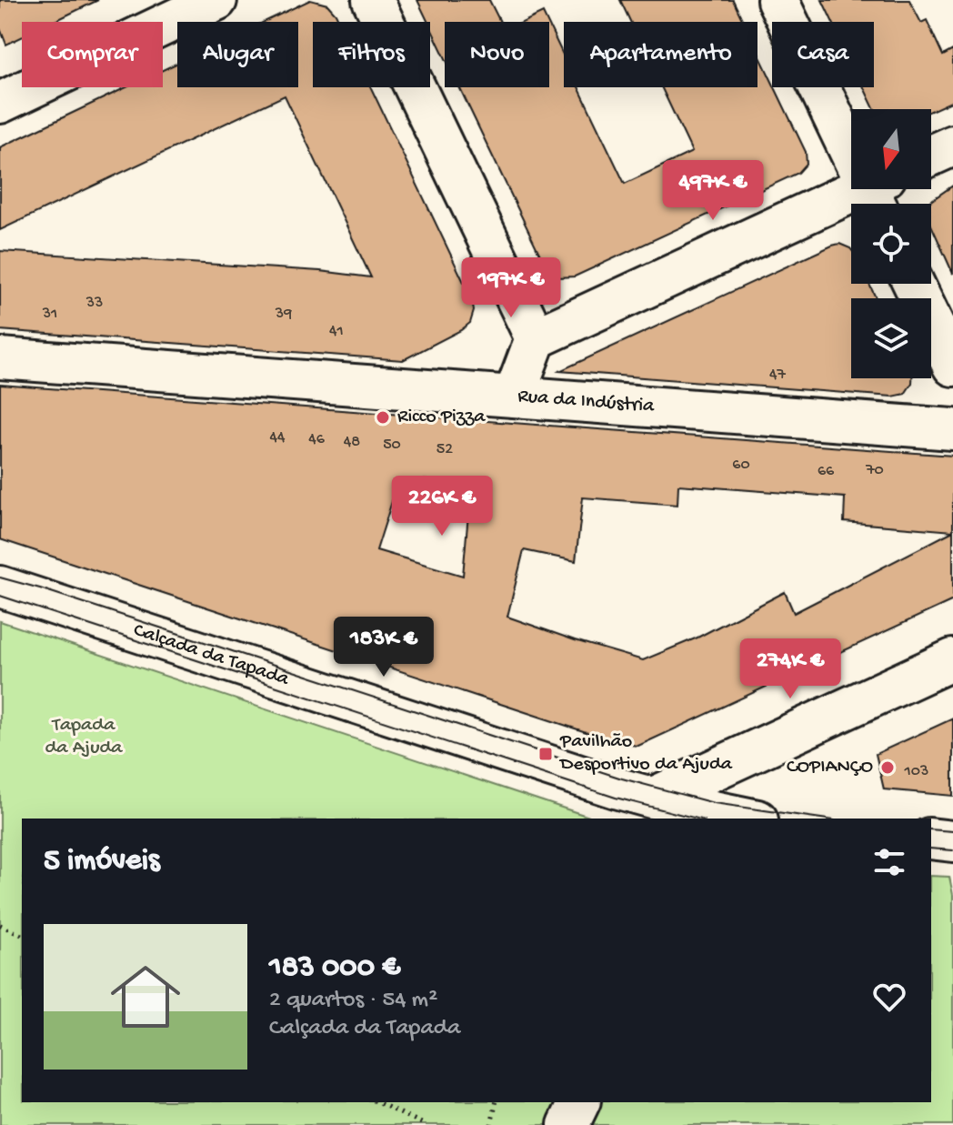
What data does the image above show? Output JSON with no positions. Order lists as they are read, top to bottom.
{
  "streets": {
    "street": ["Rua da Indústria", "Calçada da Tapada"]
  },
  "parks": ["Tapada da Ajuda"],
  "places": {
    "other": ["Ricco Pizza", "COPIANÇO"],
    "transit": ["Pavilhão Desportivo da Ajuda"]
  },
  "house_numbers": [
    "33",
    "31",
    "39",
    "41",
    "47",
    "44",
    "46",
    "48",
    "50",
    "52",
    "60",
    "70",
    "66",
    "103"
  ],
  "north": "bottom",
  "page": {
    "chip": [
      "Comprar",
      "Alugar",
      "Filtros",
      "Novo",
      "Apartamento",
      "Casa"
    ],
    "price": [
      "497K €",
      "197K €",
      "226K €",
      "183K €",
      "274K €"
    ],
    "heading": "5 imóveis",
    "list": [
      {
        "name": "183 000 €",
        "note": "2 quartos · 54 m² · Calçada da Tapada"
      }
    ]
  }
}
